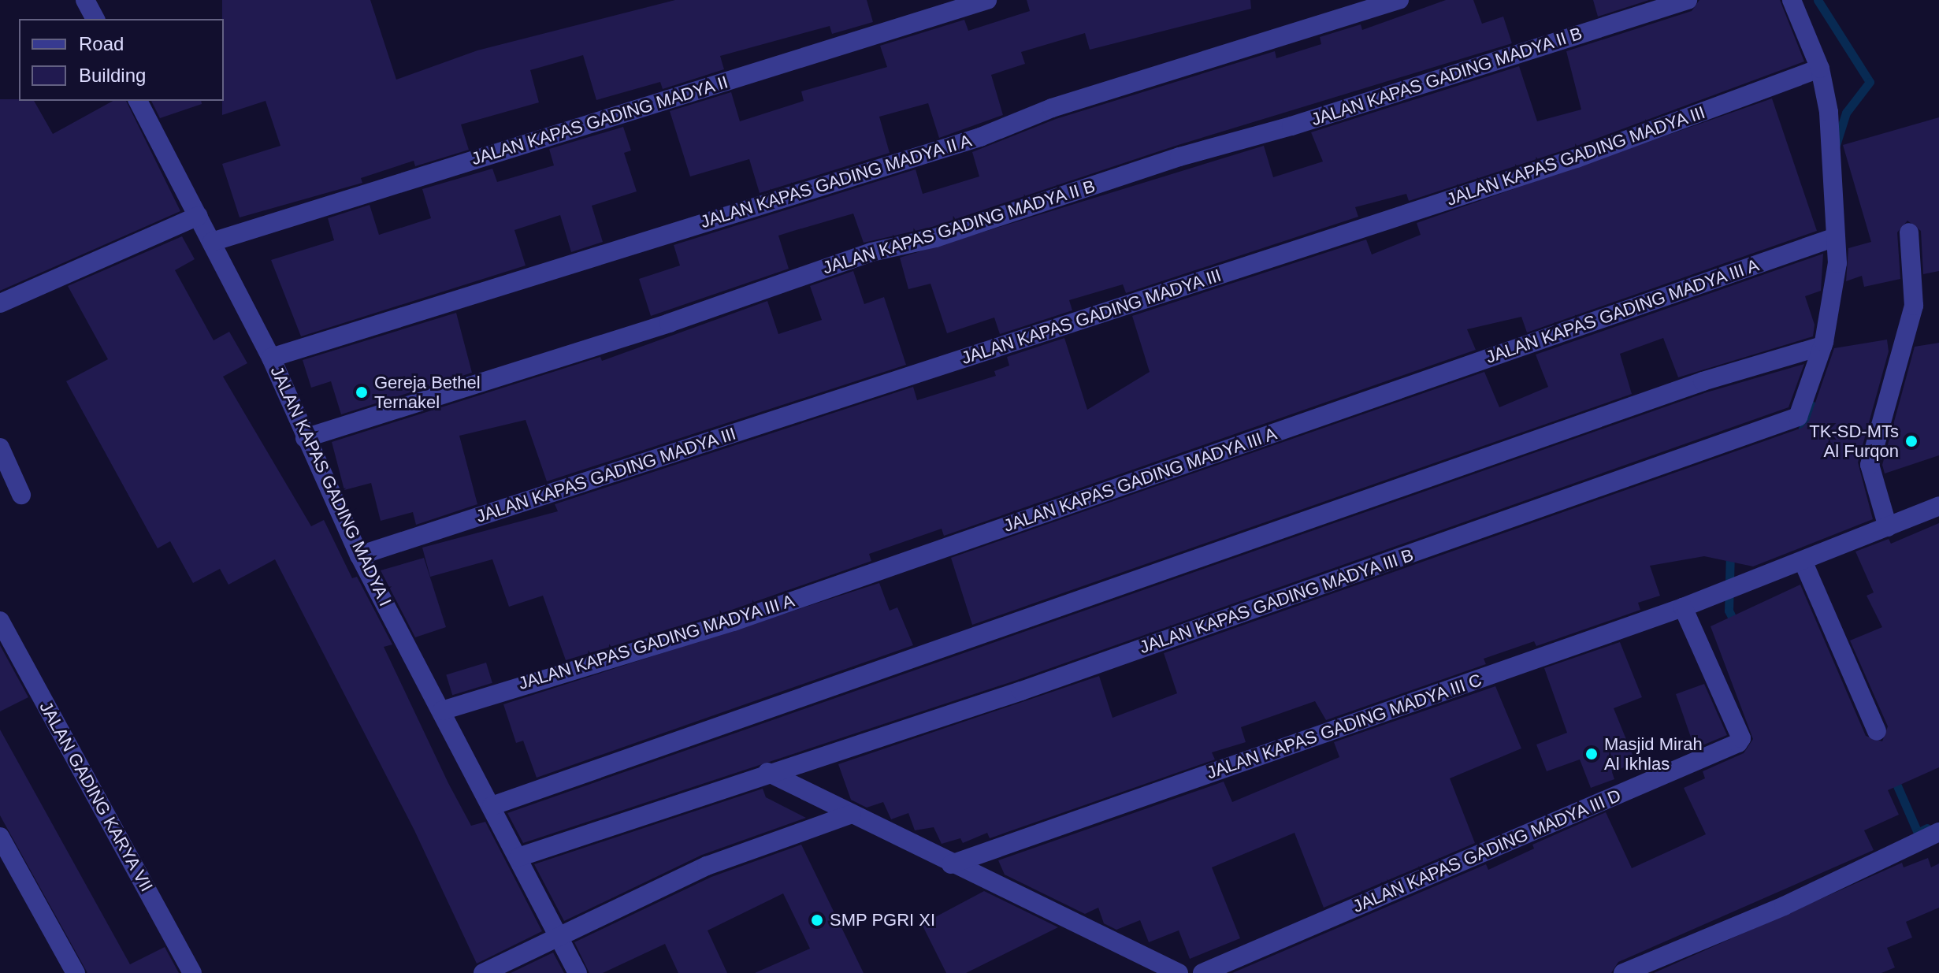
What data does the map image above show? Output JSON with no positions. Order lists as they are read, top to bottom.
{
  "streets": {
    "street": [
      "JALAN KAPAS GADING MADYA II B",
      "JALAN KAPAS GADING MADYA II",
      "JALAN KAPAS GADING MADYA III",
      "JALAN KAPAS GADING MADYA II A",
      "JALAN KAPAS GADING MADYA III A",
      "JALAN KAPAS GADING MADYA I",
      "JALAN KAPAS GADING MADYA III B",
      "JALAN KAPAS GADING MADYA III C",
      "JALAN GADING KARYA VII",
      "JALAN KAPAS GADING MADYA III D"
    ]
  },
  "crossings": [
    ["JALAN KAPAS GADING MADYA II B", "JALAN KAPAS GADING MADYA I"],
    ["JALAN KAPAS GADING MADYA II", "JALAN KAPAS GADING MADYA I"],
    ["JALAN KAPAS GADING MADYA III", "JALAN KAPAS GADING MADYA I"],
    ["JALAN KAPAS GADING MADYA II A", "JALAN KAPAS GADING MADYA I"],
    ["JALAN KAPAS GADING MADYA III A", "JALAN KAPAS GADING MADYA I"],
    ["JALAN KAPAS GADING MADYA I", "JALAN KAPAS GADING MADYA III B"],
    ["JALAN KAPAS GADING MADYA III C", "JALAN KAPAS GADING MADYA III D"]
  ],
  "places": [
    "Gereja Bethel Ternakel",
    "TK-SD-MTs Al Furqon",
    "Masjid Mirah Al Ikhlas",
    "SMP PGRI XI"
  ],
  "legend": ["Road", "Building"]
}
